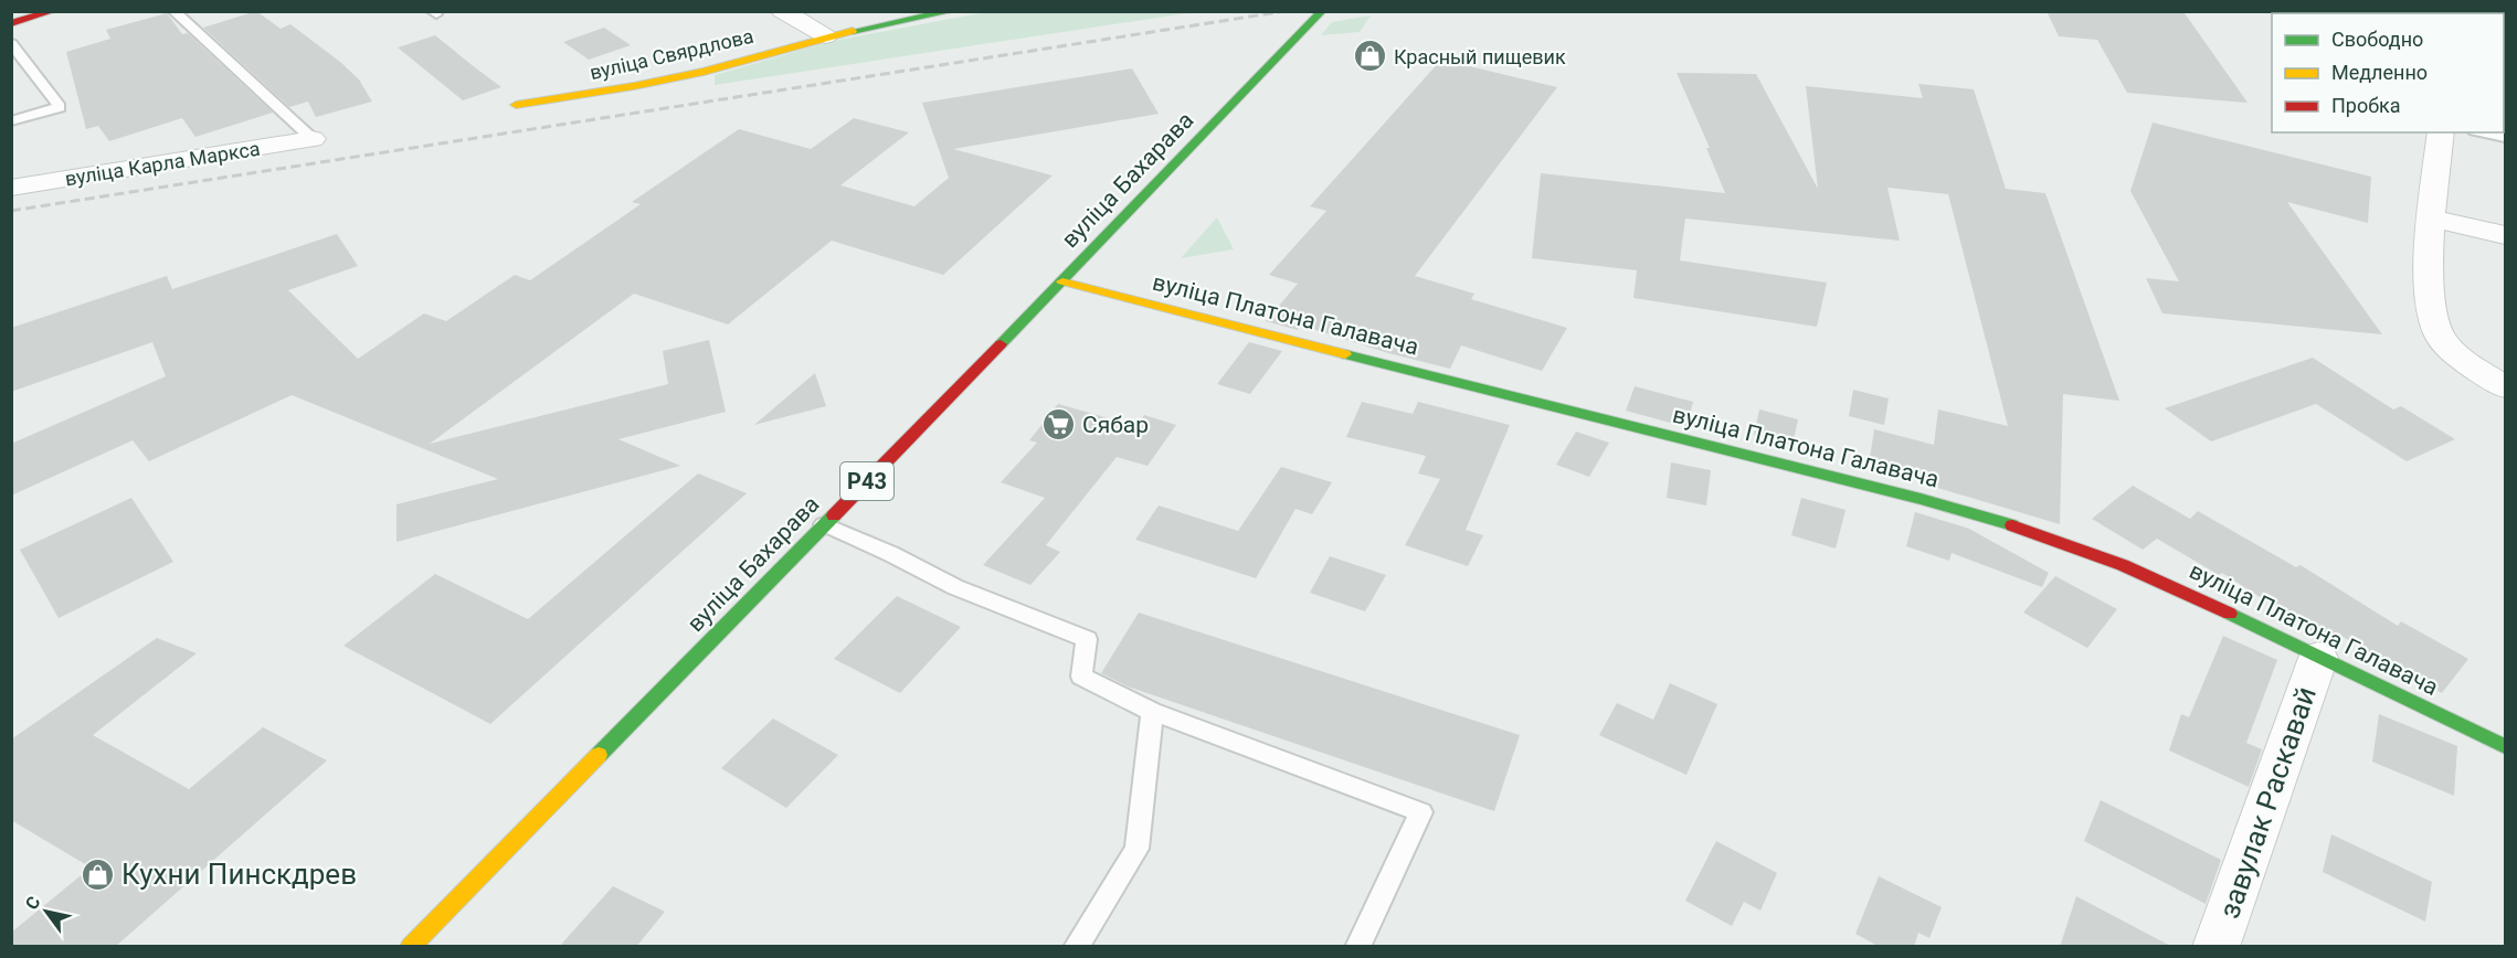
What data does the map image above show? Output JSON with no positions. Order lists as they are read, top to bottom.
{
  "streets": {
    "street": [
      "вуліца Свярдлова",
      "вуліца Карла Маркса",
      "вуліца Бахарава",
      "вуліца Платона Галавача",
      "Р43",
      "завулак Раскавай"
    ]
  },
  "crossings": [
    ["вуліца Бахарава", "вуліца Платона Галавача"],
    ["вуліца Платона Галавача", "завулак Раскавай"]
  ],
  "places": {
    "shop": ["Красный пищевик", "Кухни Пинскдрев"],
    "supermarket": ["Сябар"]
  },
  "legend": ["Свободно", "Медленно", "Пробка"],
  "north": "top left"
}
